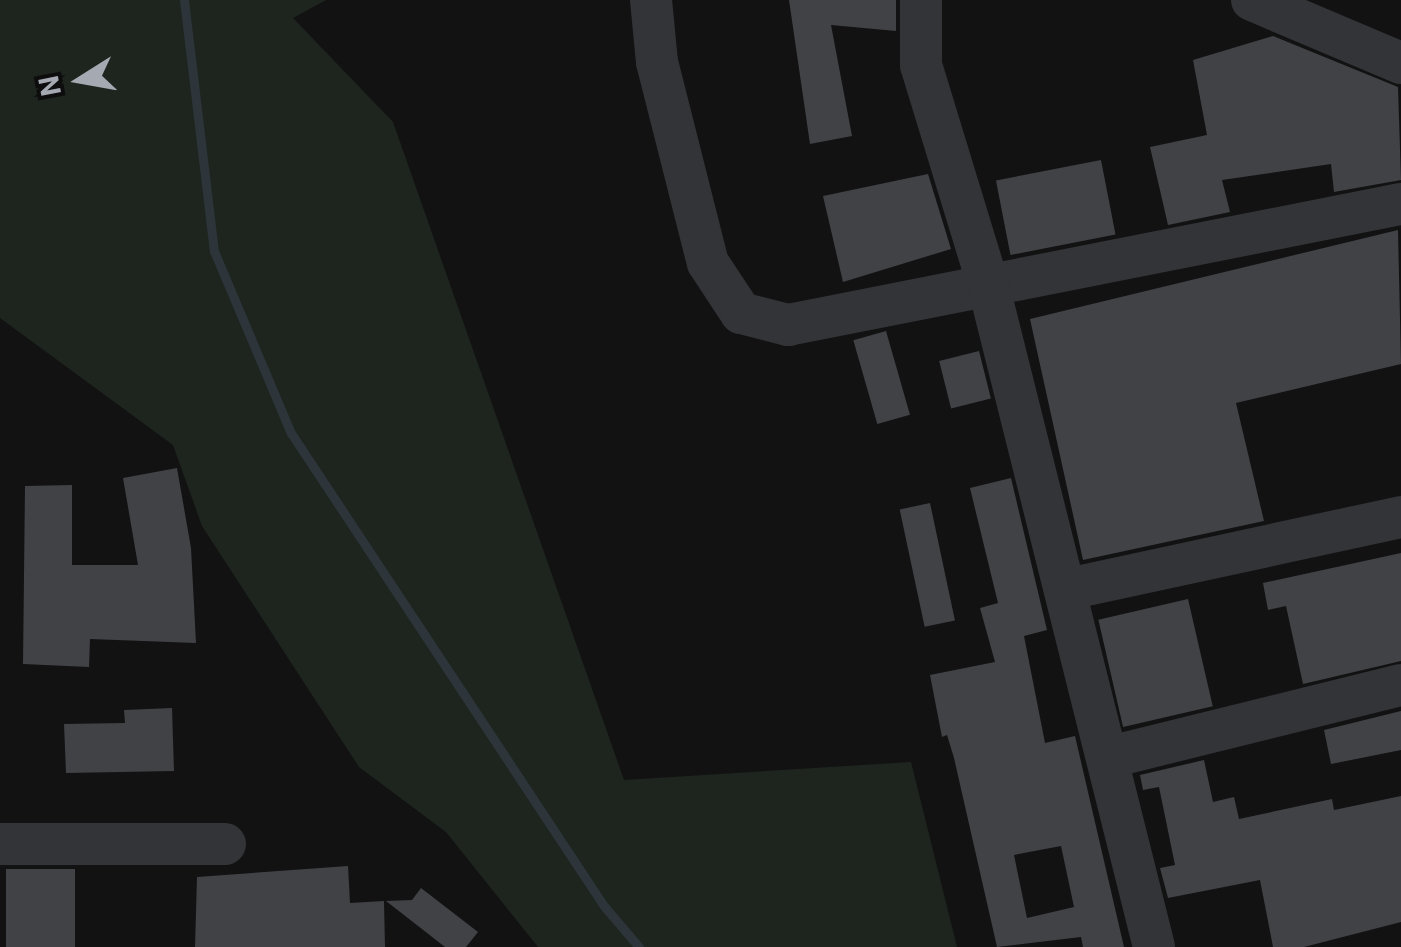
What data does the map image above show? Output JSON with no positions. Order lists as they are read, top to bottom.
{
  "north": "left"
}
